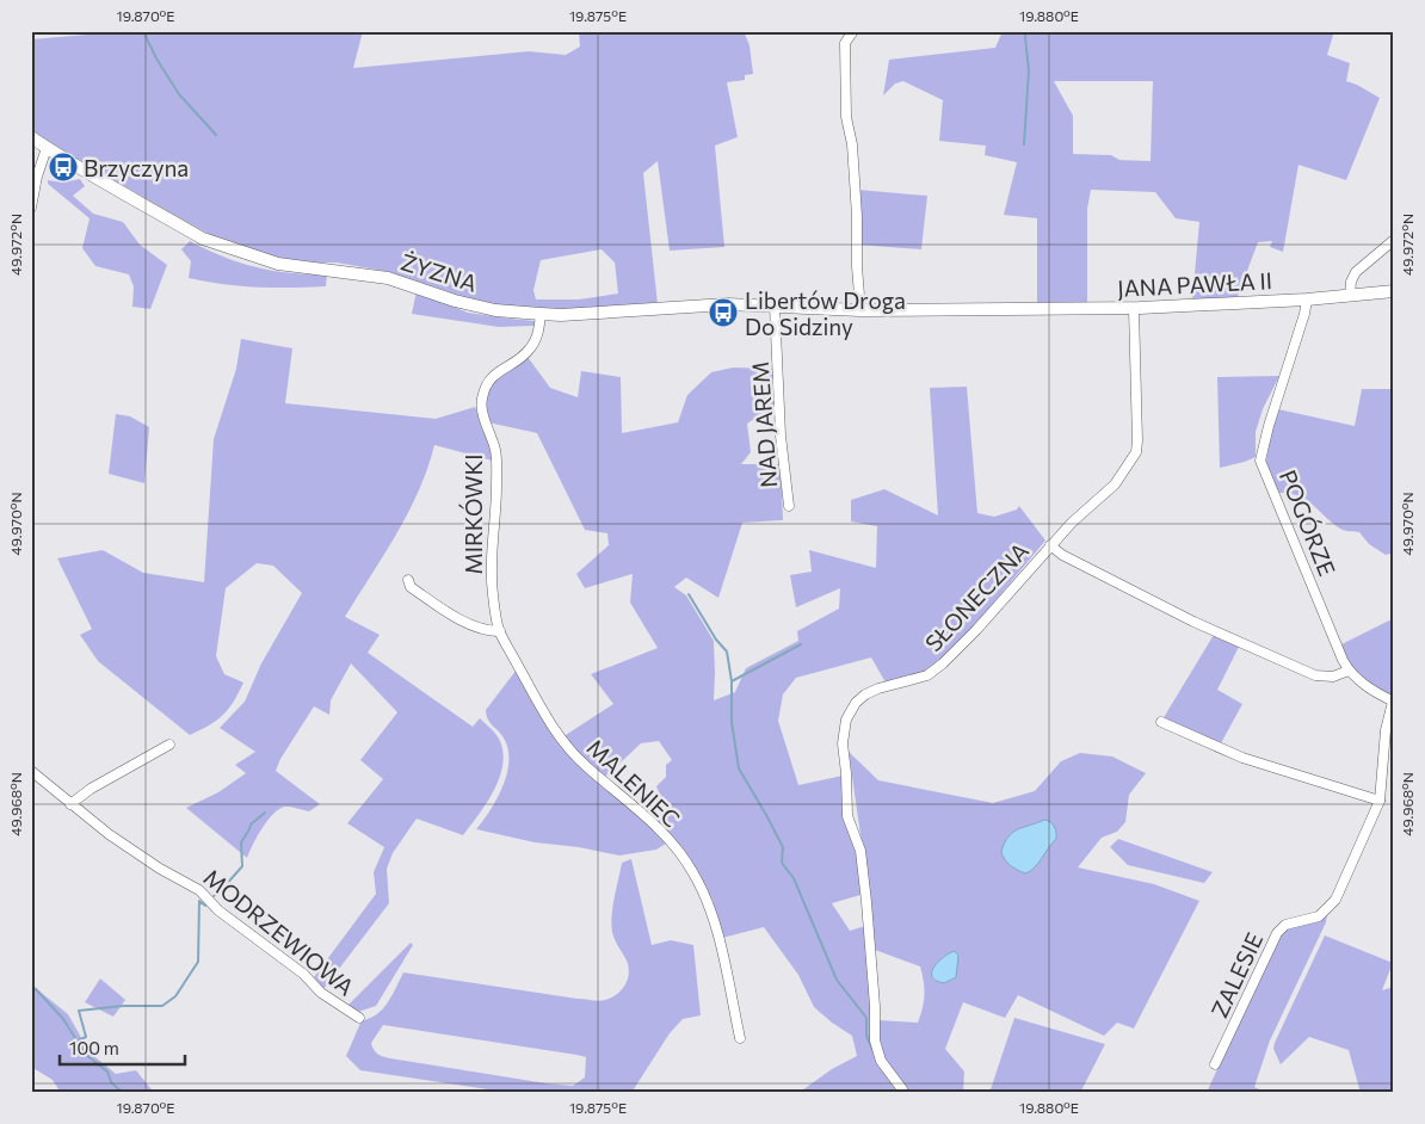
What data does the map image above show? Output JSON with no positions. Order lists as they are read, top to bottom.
{
  "streets": {
    "street": [
      "ŻYZNA",
      "JANA PAWŁA II",
      "NAD JAREM",
      "MIRKÓWKI",
      "POGÓRZE",
      "SŁONECZNA",
      "MALENIEC",
      "MODRZEWIOWA",
      "ZALESIE"
    ]
  },
  "crossings": [
    ["ŻYZNA", "JANA PAWŁA II"],
    ["ŻYZNA", "NAD JAREM"],
    ["ŻYZNA", "MIRKÓWKI"],
    ["JANA PAWŁA II", "POGÓRZE"],
    ["JANA PAWŁA II", "SŁONECZNA"],
    ["MIRKÓWKI", "MALENIEC"],
    ["POGÓRZE", "ZALESIE"]
  ],
  "places": {
    "bus stop": ["Brzyczyna", "Libertów Droga Do Sidziny"]
  },
  "scale_bar": "100 m",
  "coordinates": [
    "19.870°E",
    "19.875°E",
    "19.880°E",
    "49.972°N",
    "49.970°N",
    "49.968°N"
  ]
}
